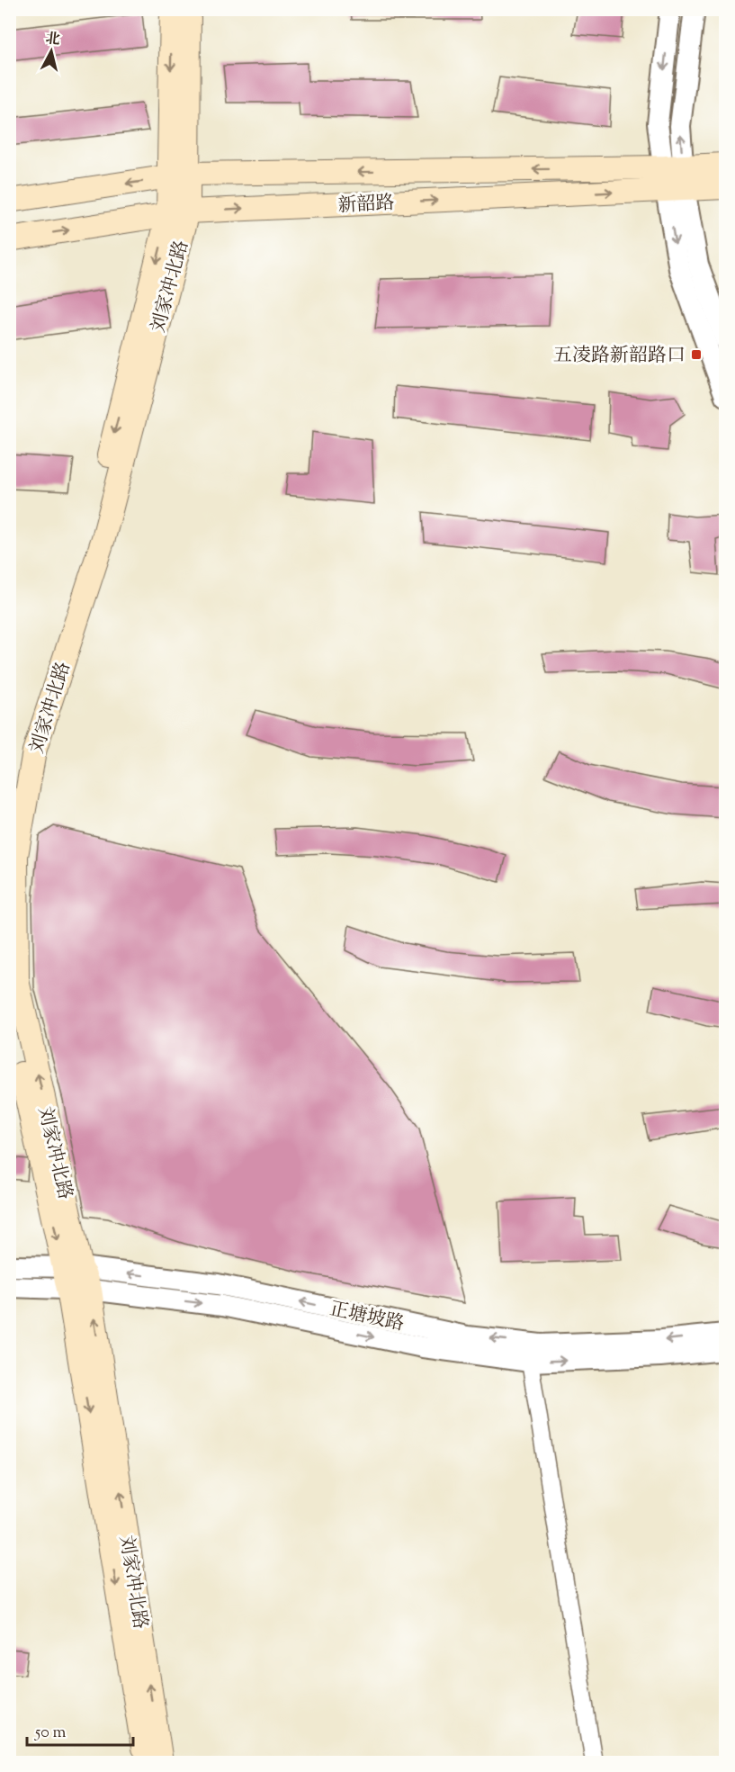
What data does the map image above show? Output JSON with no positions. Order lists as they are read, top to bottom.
{
  "streets": {
    "main road": ["新韶路", "刘家冲北路"],
    "street": ["正塘坡路"]
  },
  "crossings": [
    ["新韶路", "刘家冲北路"],
    ["刘家冲北路", "正塘坡路"]
  ],
  "places": {
    "transit": ["五凌路新韶路口"]
  },
  "scale_bar": "50 m",
  "north": "top"
}
